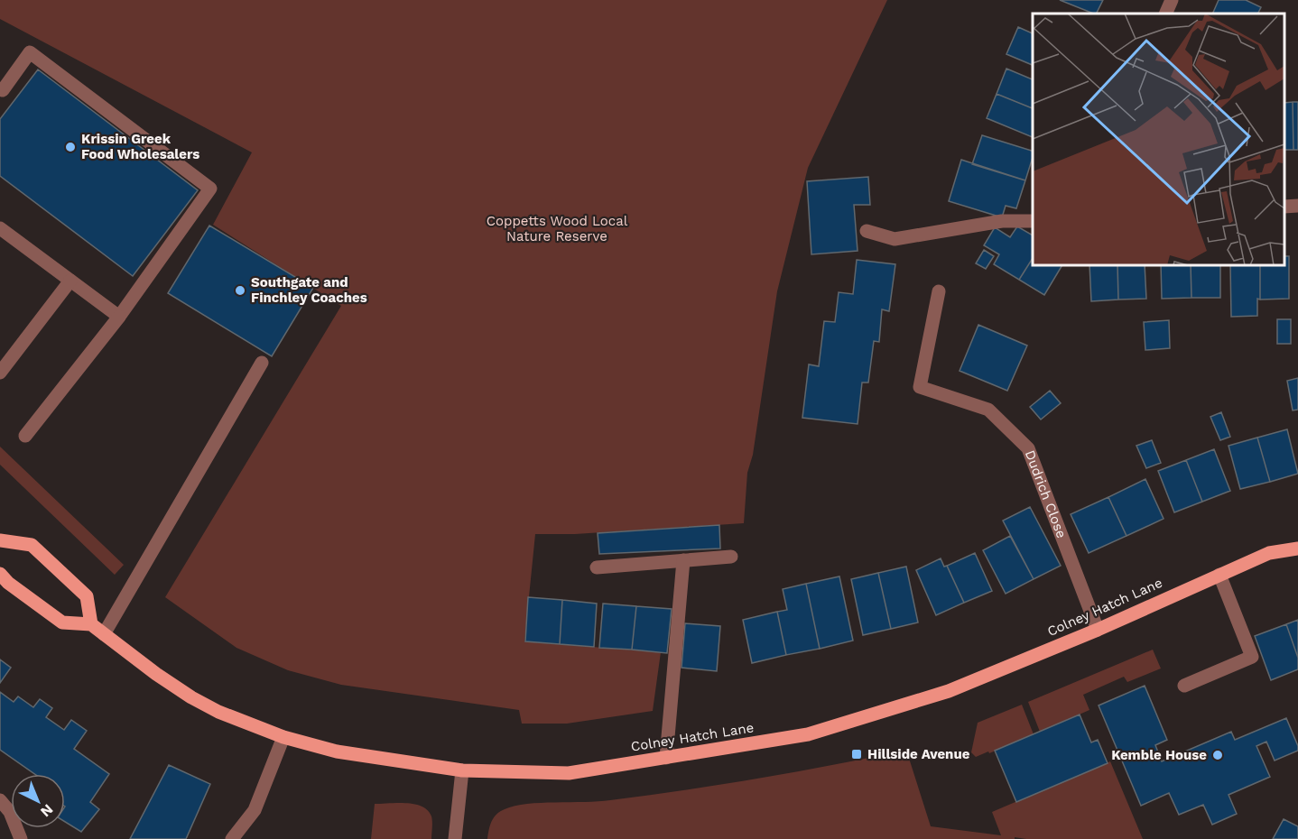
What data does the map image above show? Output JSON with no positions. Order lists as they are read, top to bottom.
{
  "streets": {
    "main road": ["Colney Hatch Lane"],
    "street": ["Dudrich Close"]
  },
  "crossings": [
    ["Dudrich Close", "Colney Hatch Lane"]
  ],
  "parks": ["Coppetts Wood Local Nature Reserve"],
  "places": {
    "other": ["Krissin Greek Food Wholesalers", "Southgate and Finchley Coaches", "Kemble House"],
    "transit": ["Hillside Avenue"]
  },
  "north": "bottom right"
}
